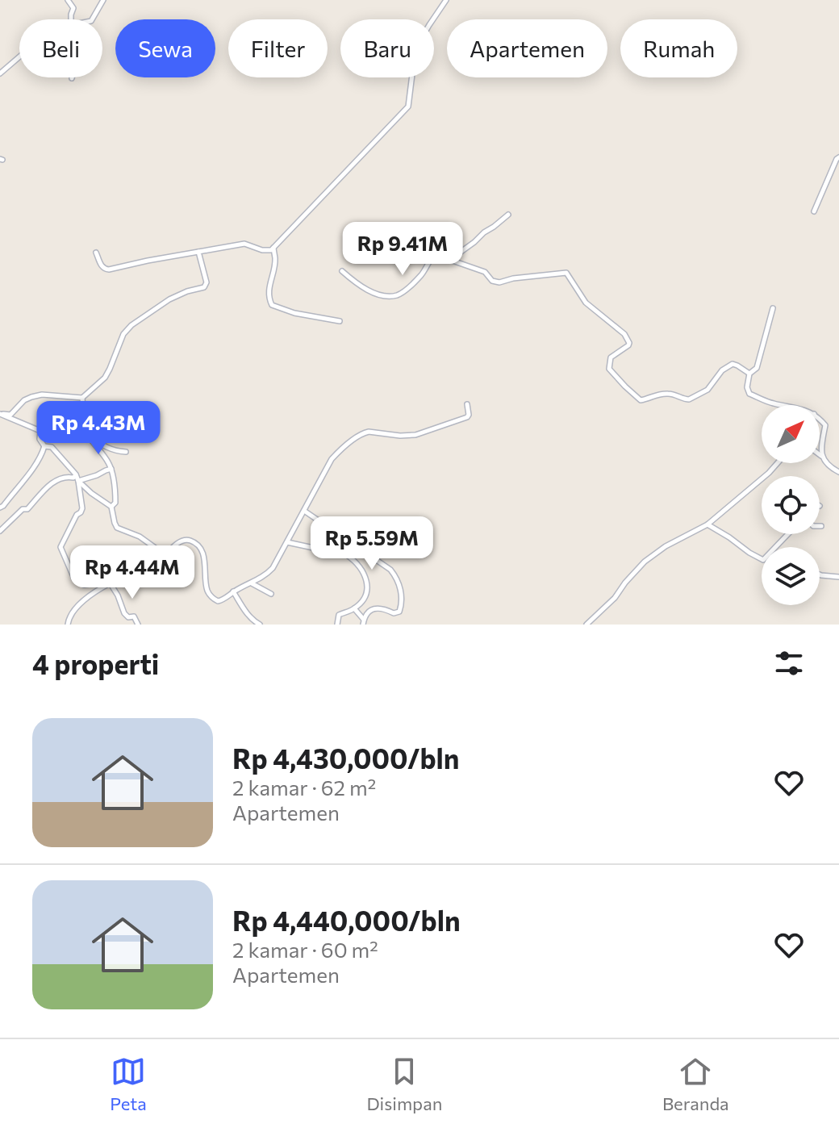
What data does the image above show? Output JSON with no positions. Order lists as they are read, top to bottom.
{
  "north": "top right",
  "page": {
    "chip": [
      "Beli",
      "Sewa",
      "Filter",
      "Baru",
      "Apartemen",
      "Rumah"
    ],
    "price": [
      "Rp 9.41M",
      "Rp 4.43M",
      "Rp 5.59M",
      "Rp 4.44M"
    ],
    "heading": "4 properti",
    "list": [
      {
        "name": "Rp 4,430,000/bln",
        "note": "2 kamar · 62 m² · Apartemen"
      },
      {
        "name": "Rp 4,440,000/bln",
        "note": "2 kamar · 60 m² · Apartemen"
      }
    ],
    "tabs": ["Peta", "Disimpan", "Beranda"]
  }
}
